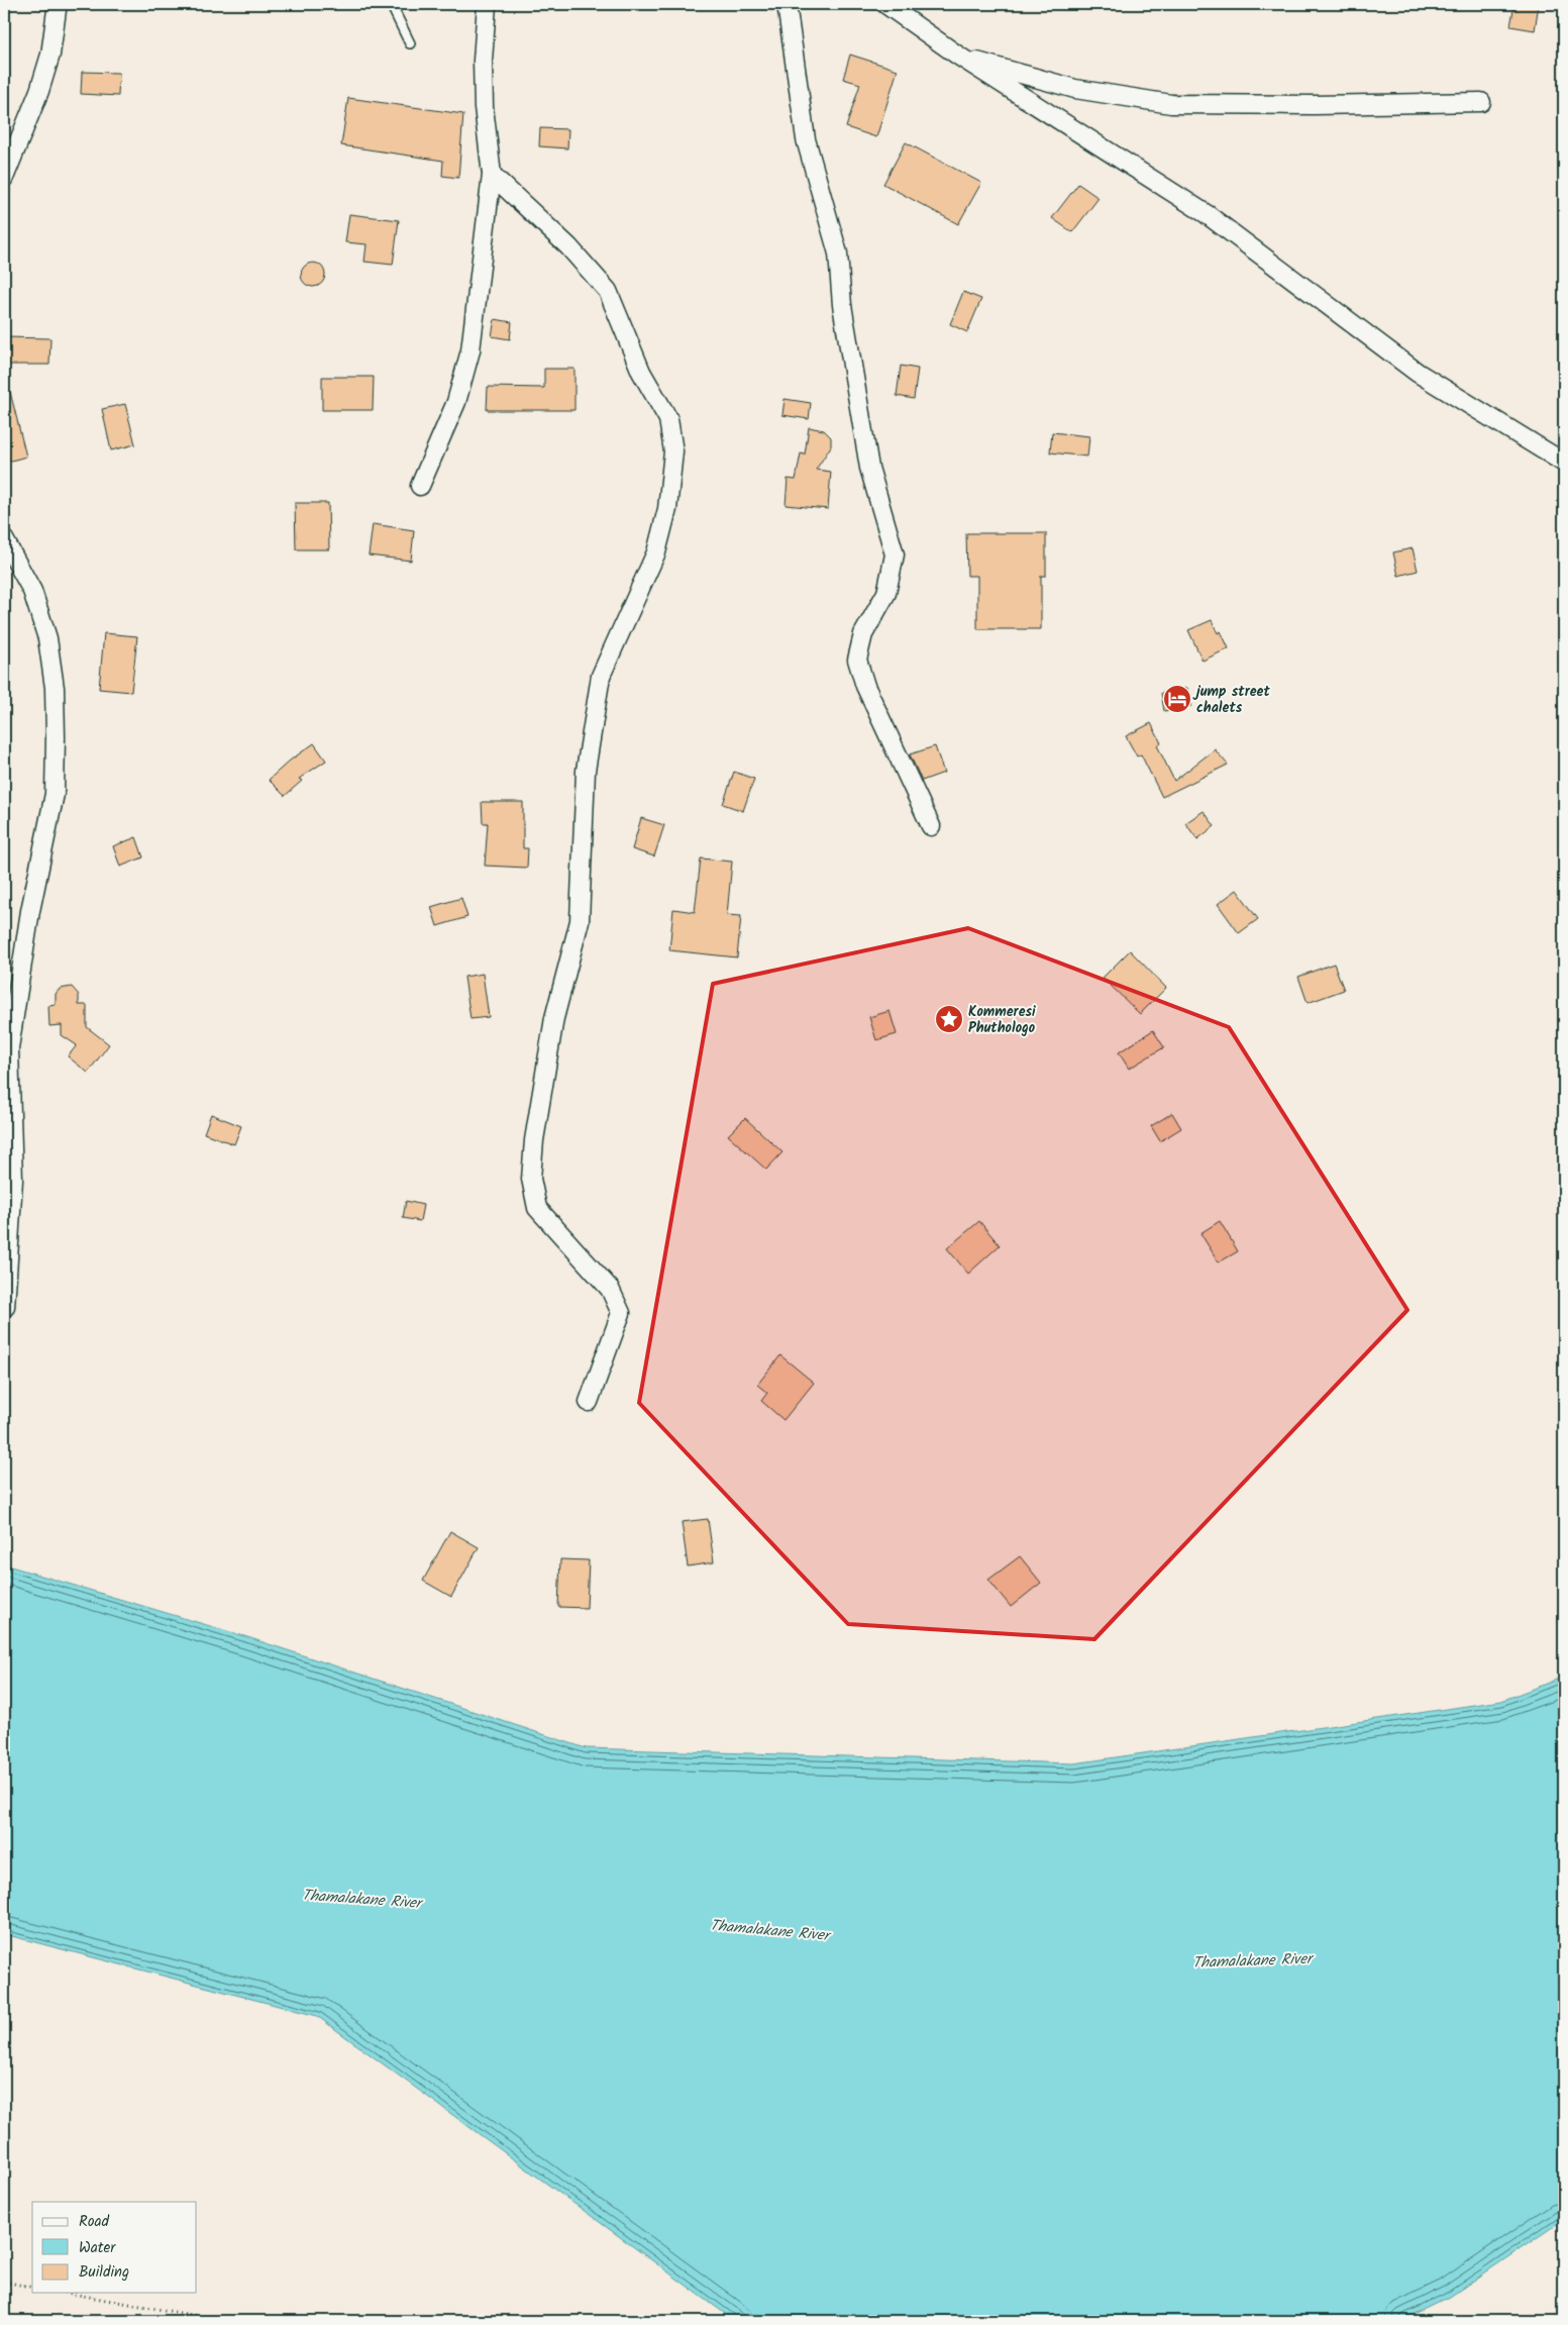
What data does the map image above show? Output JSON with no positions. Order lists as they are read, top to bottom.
{
  "water": ["Thamalakane River"],
  "places": {
    "hotel": ["jump street chalets"],
    "place": ["Kommeresi Phuthologo"]
  },
  "legend": ["Road", "Water", "Building"]
}
